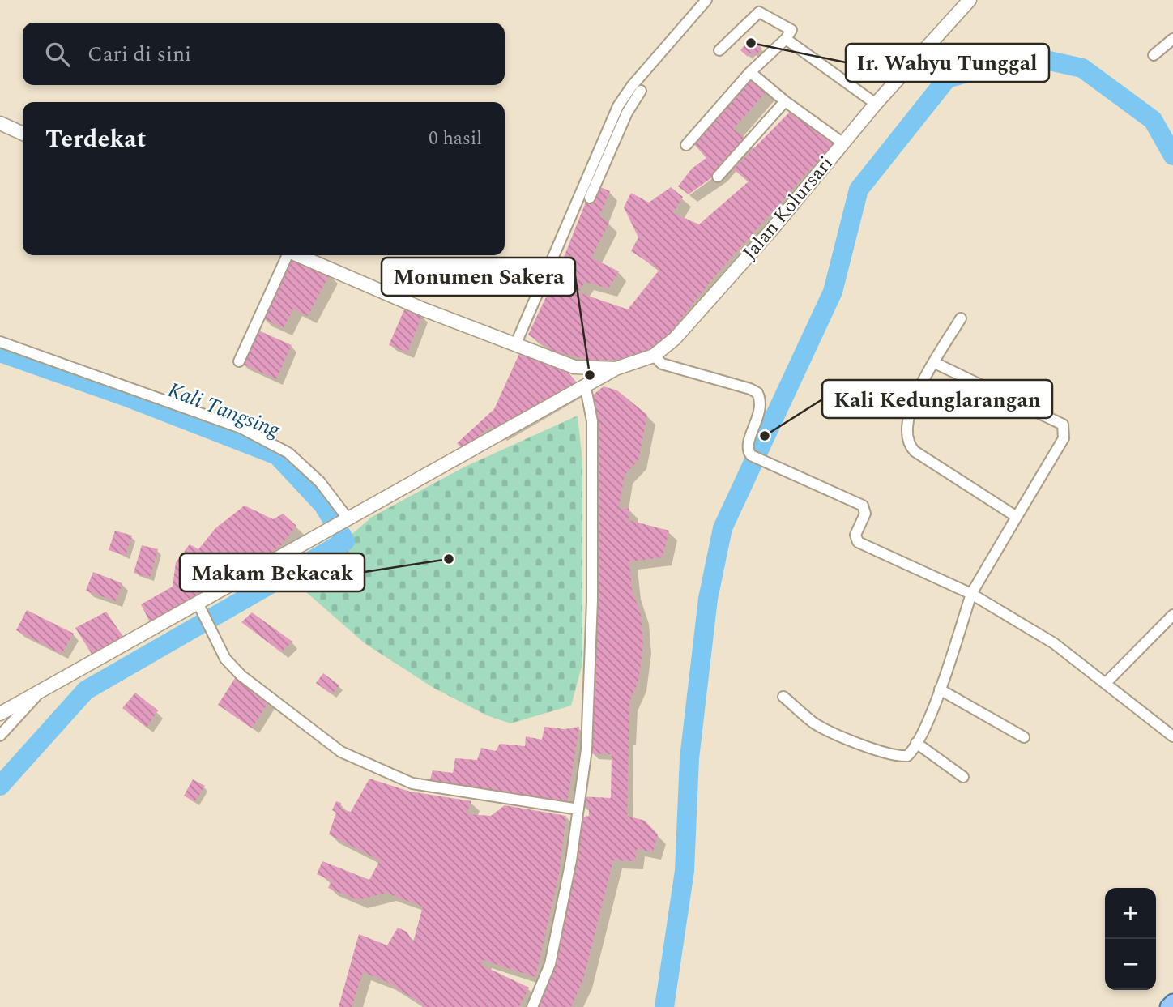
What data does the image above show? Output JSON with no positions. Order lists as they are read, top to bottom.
{
  "streets": {
    "street": ["Jalan Kolursari"]
  },
  "water": ["Kali Tangsing"],
  "places": [
    "Ir. Wahyu Tunggal",
    "Monumen Sakera",
    "Kali Kedunglarangan",
    "Makam Bekacak"
  ],
  "page": {
    "search": "Cari di sini",
    "heading": ["Terdekat", "0 hasil"],
    "map_buttons": ["+", "−"]
  }
}
